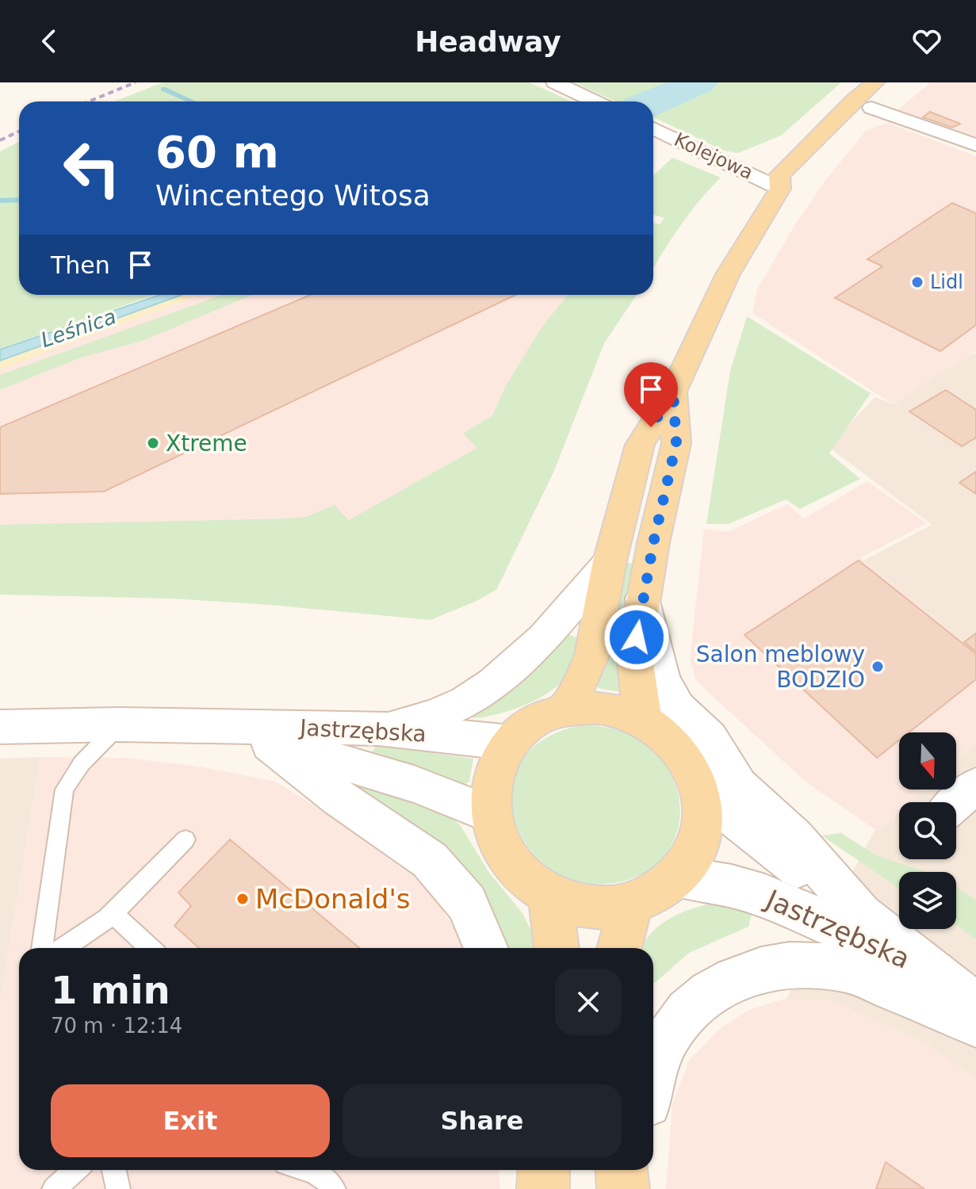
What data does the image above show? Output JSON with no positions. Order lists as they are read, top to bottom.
{
  "streets": {
    "main road": ["Jastrzębska"],
    "street": ["Kolejowa"]
  },
  "water": ["Leśnica"],
  "places": [
    "Lidl",
    "Xtreme",
    "Salon meblowy BODZIO",
    "McDonald's"
  ],
  "north": "bottom",
  "page": {
    "header": "Headway",
    "turn": ["60 m", "Wincentego Witosa"],
    "then": "Then",
    "heading": ["1 min", "70 m · 12:14"],
    "buttons": ["Exit", "Share"]
  }
}
